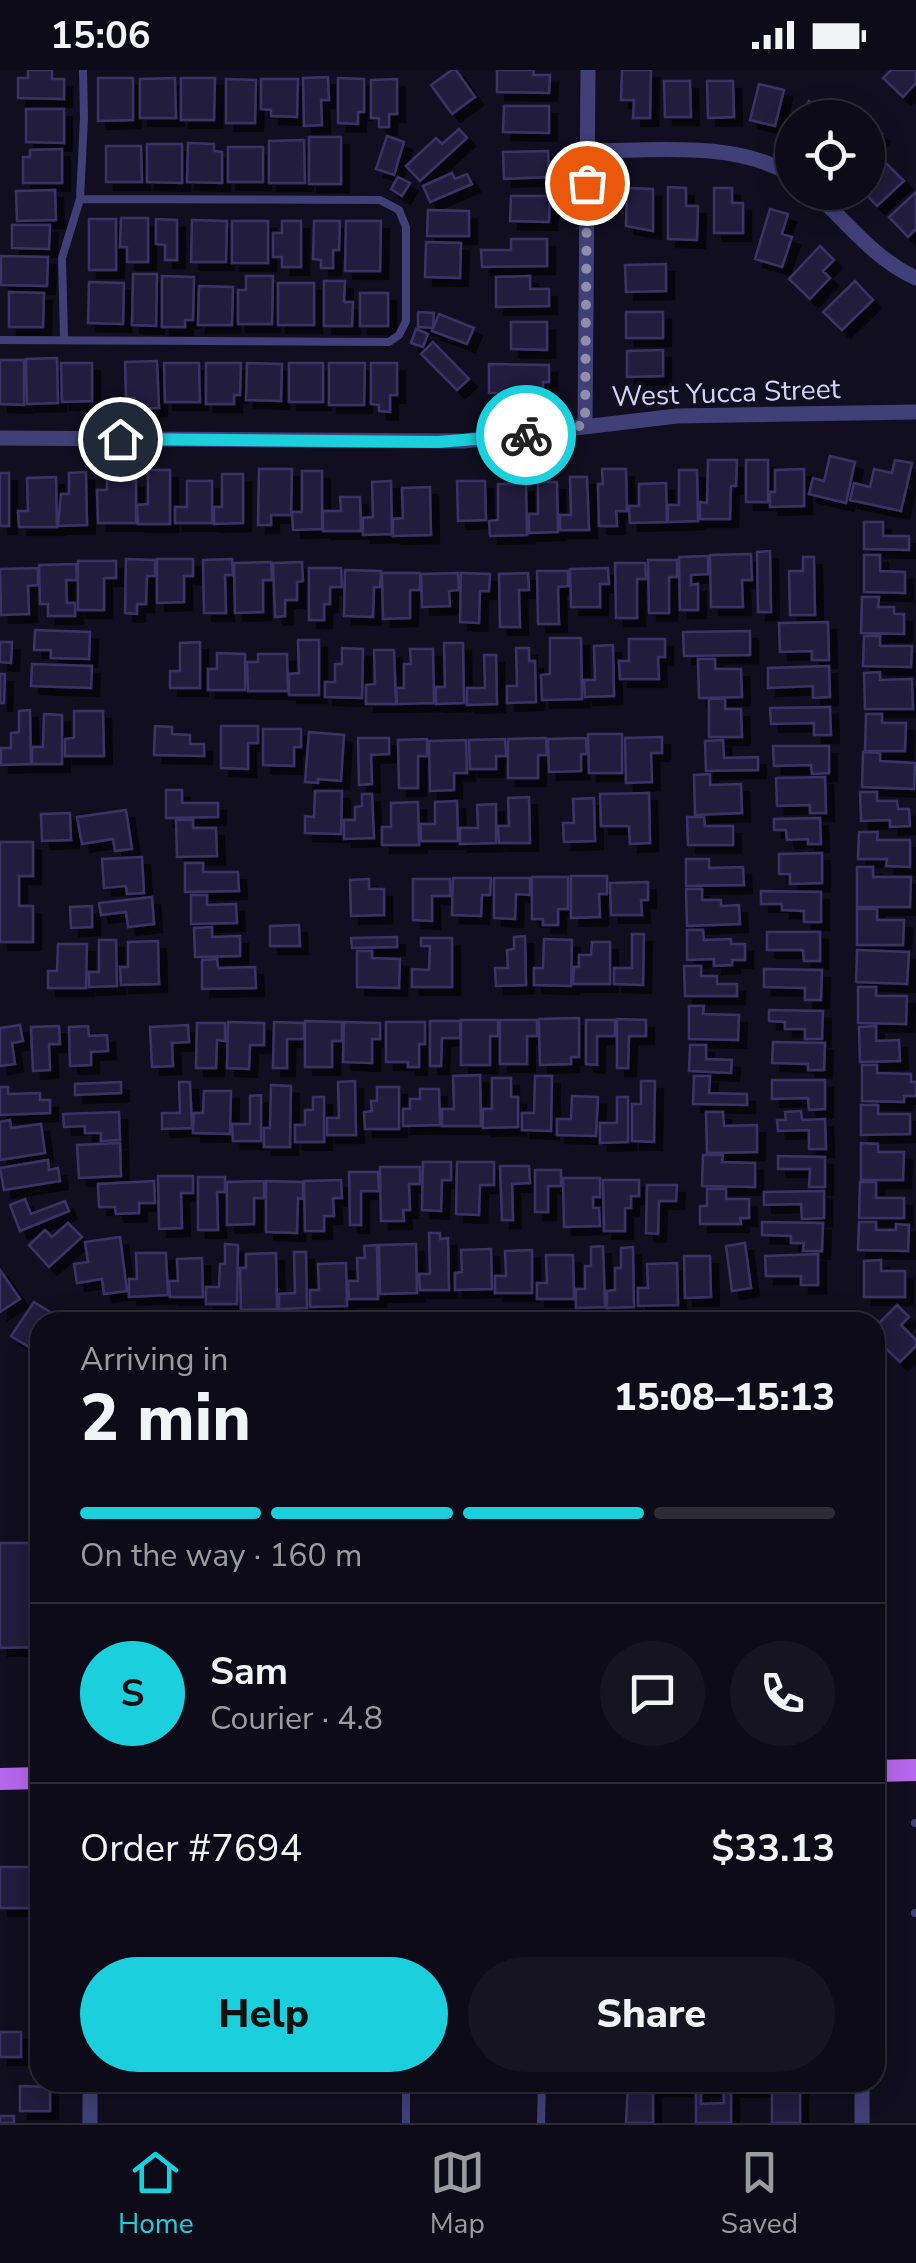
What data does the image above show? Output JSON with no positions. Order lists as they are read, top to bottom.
{
  "streets": {
    "street": ["West Yucca Street"]
  },
  "page": {
    "status": "15:06",
    "heading": ["2 min", "Arriving in", "15:08–15:13"],
    "panel": [
      "Sam",
      "Courier · 4.8",
      "Order #7694",
      "$33.13"
    ],
    "bar": "On the way · 160 m",
    "round": "S",
    "buttons": ["Help", "Share"],
    "tabs": ["Home", "Map", "Saved"]
  }
}
